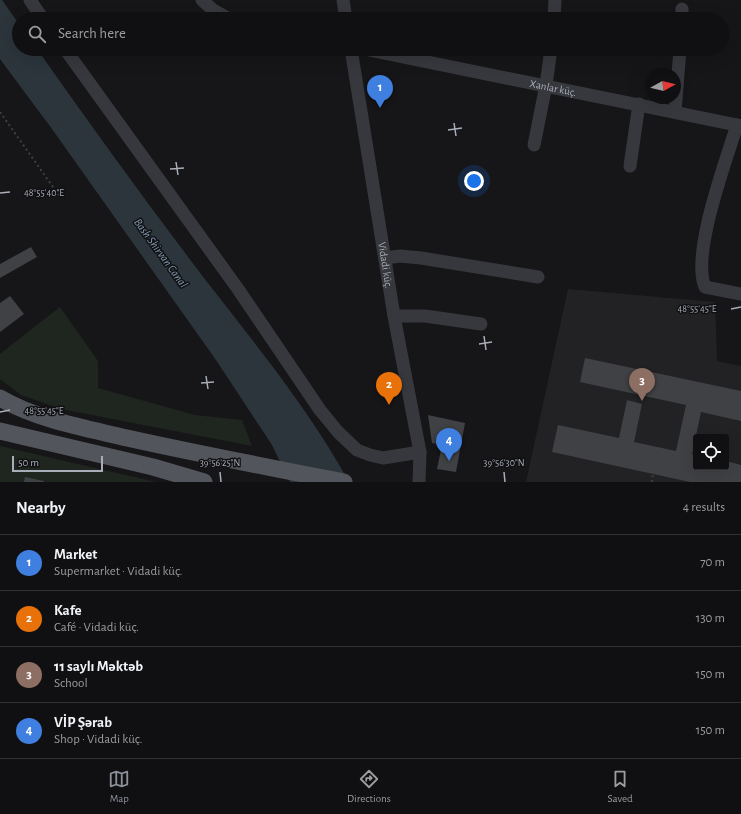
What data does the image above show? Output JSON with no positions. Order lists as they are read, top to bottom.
{
  "streets": {
    "street": ["Xanlar küç.", "Vidadi küç."]
  },
  "water": ["Bash Shirvan Canal"],
  "scale_bar": "50 m",
  "north": "right",
  "page": {
    "search": "Search here",
    "pins": [
      "1",
      "3",
      "2",
      "4"
    ],
    "scale": "50 m",
    "heading": ["Nearby", "4 results"],
    "list": [
      {
        "mark": "1",
        "name": "Market",
        "note": "Supermarket · Vidadi küç.",
        "value": "70 m"
      },
      {
        "mark": "2",
        "name": "Kafe",
        "note": "Café · Vidadi küç.",
        "value": "130 m"
      },
      {
        "mark": "3",
        "name": "11 saylı Məktəb",
        "note": "School",
        "value": "150 m"
      },
      {
        "mark": "4",
        "name": "VİP Şərab",
        "note": "Shop · Vidadi küç.",
        "value": "150 m"
      }
    ],
    "nav": ["Map", "Directions", "Saved"]
  },
  "coordinates": [
    "48°55'40\"E",
    "48°55'45\"E",
    "39°56'25\"N",
    "39°56'30\"N"
  ]
}
